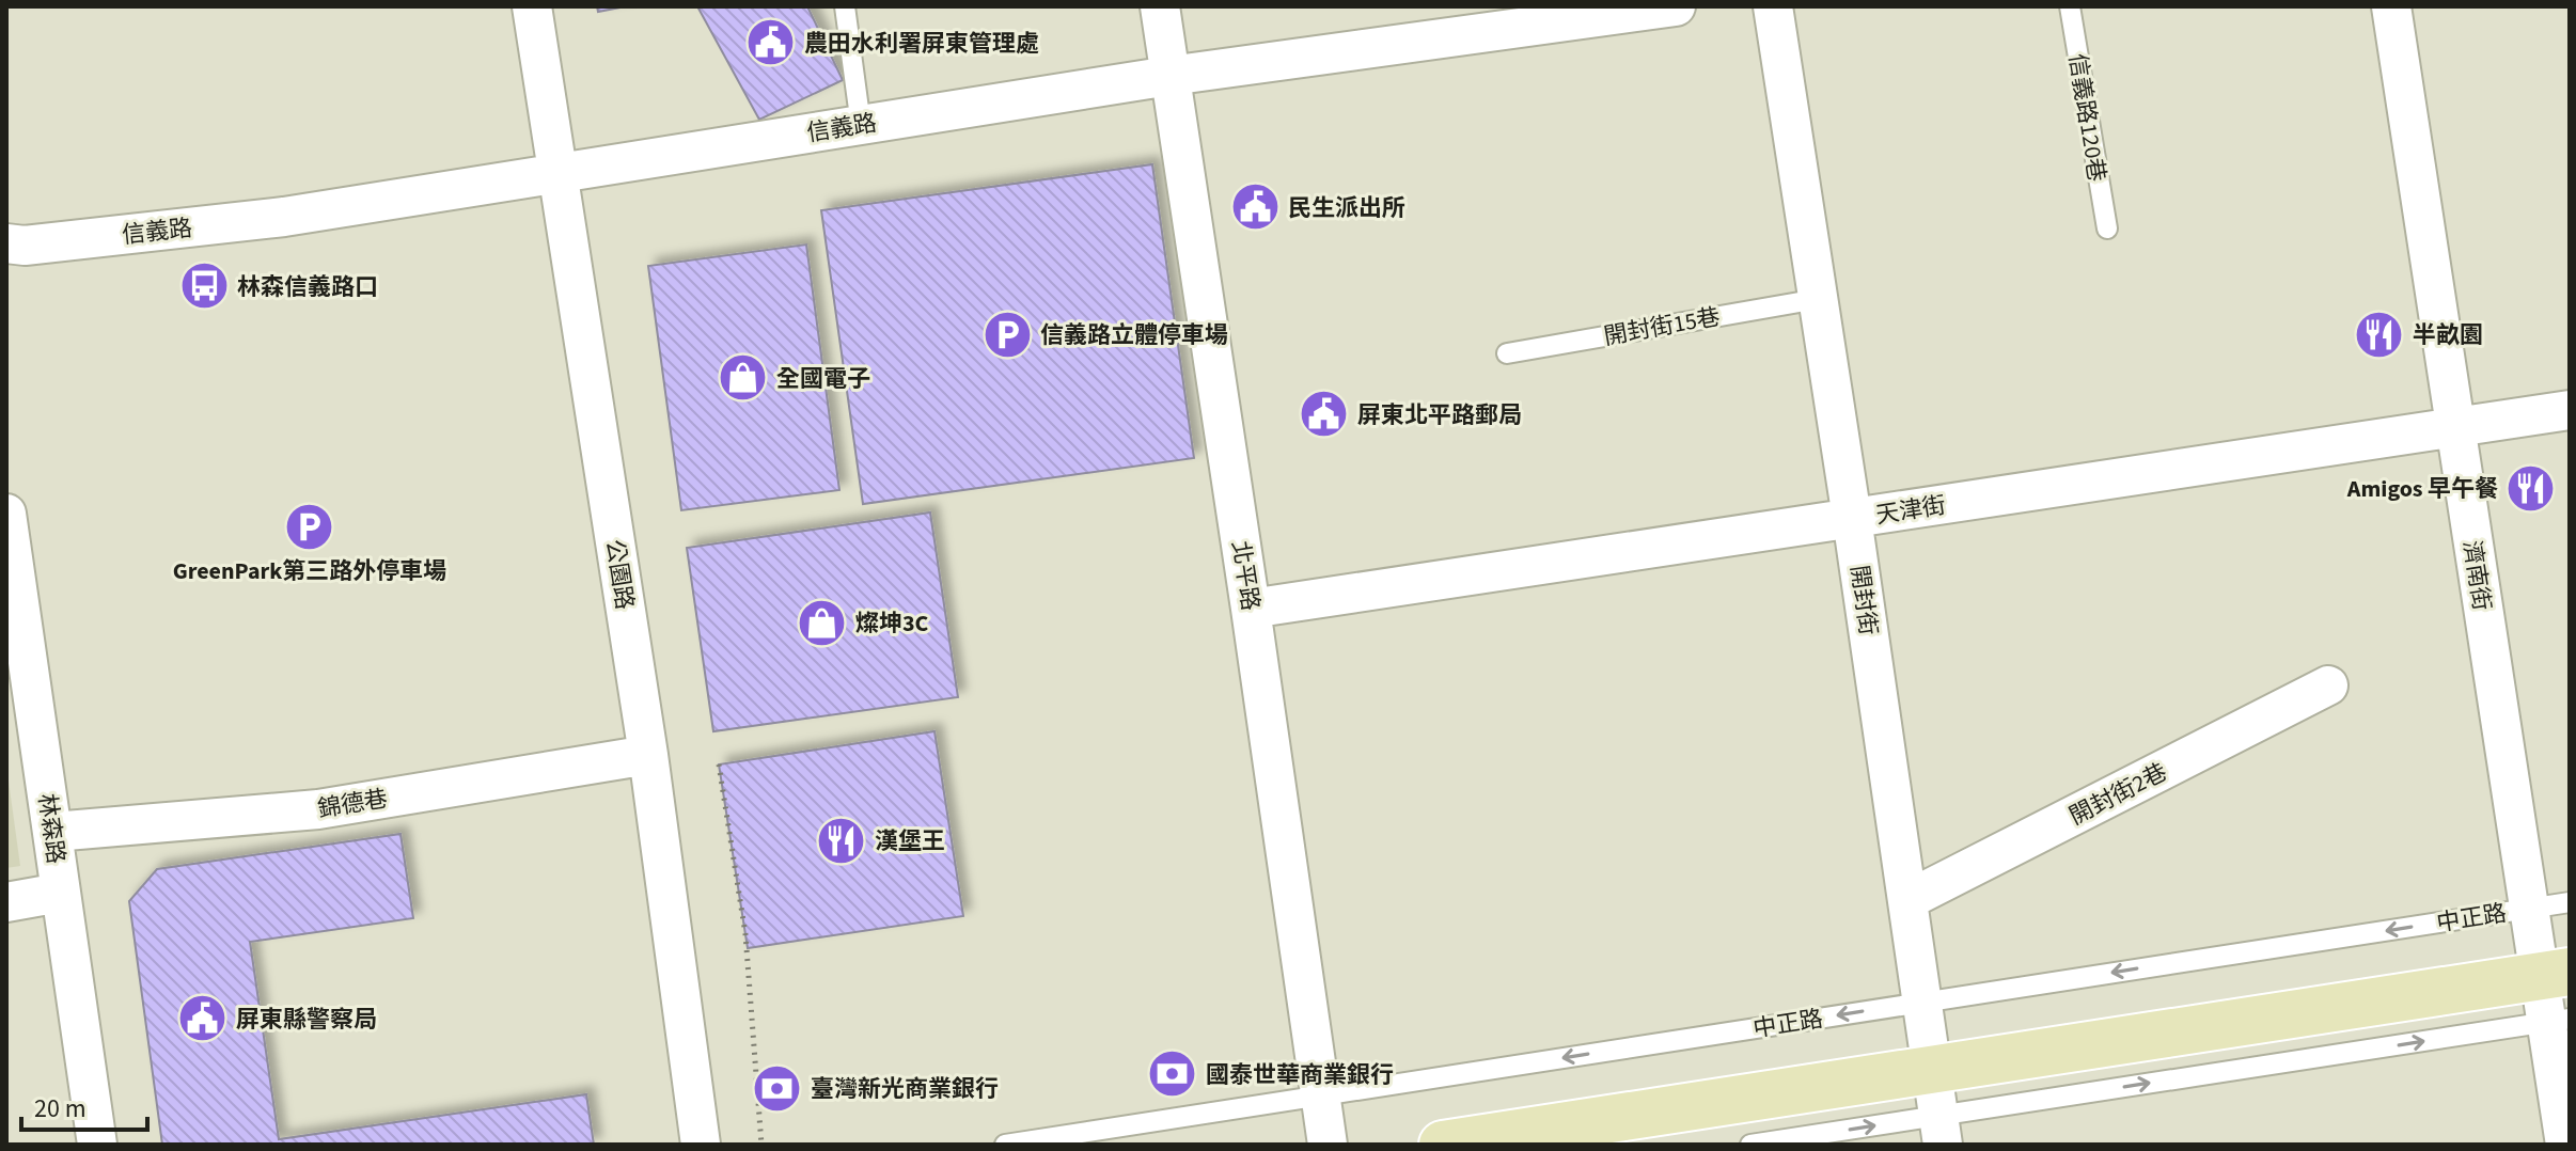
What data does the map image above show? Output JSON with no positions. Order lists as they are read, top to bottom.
{
  "streets": {
    "street": [
      "信義路",
      "天津街",
      "公園路",
      "北平路",
      "濟南街",
      "開封街",
      "開封街2巷",
      "錦德巷",
      "林森路"
    ],
    "lane": ["信義路120巷", "開封街15巷", "中正路"]
  },
  "crossings": [
    ["信義路", "公園路"],
    ["信義路", "北平路"],
    ["開封街15巷", "開封街"],
    ["天津街", "北平路"],
    ["天津街", "濟南街"],
    ["天津街", "開封街"],
    ["公園路", "錦德巷"],
    ["北平路", "中正路"],
    ["濟南街", "中正路"],
    ["開封街", "開封街2巷"],
    ["開封街", "中正路"],
    ["錦德巷", "林森路"]
  ],
  "places": {
    "public building": [
      "農田水利署屏東管理處",
      "民生派出所",
      "屏東北平路郵局",
      "屏東縣警察局"
    ],
    "bus stop": ["林森信義路口"],
    "parking": ["信義路立體停車場", "GreenPark第三路外停車場"],
    "restaurant": ["半畝園", "Amigos 早午餐", "漢堡王"],
    "shop": ["全國電子", "燦坤3C"],
    "bank": ["國泰世華商業銀行", "臺灣新光商業銀行"]
  },
  "scale_bar": "20 m"
}
